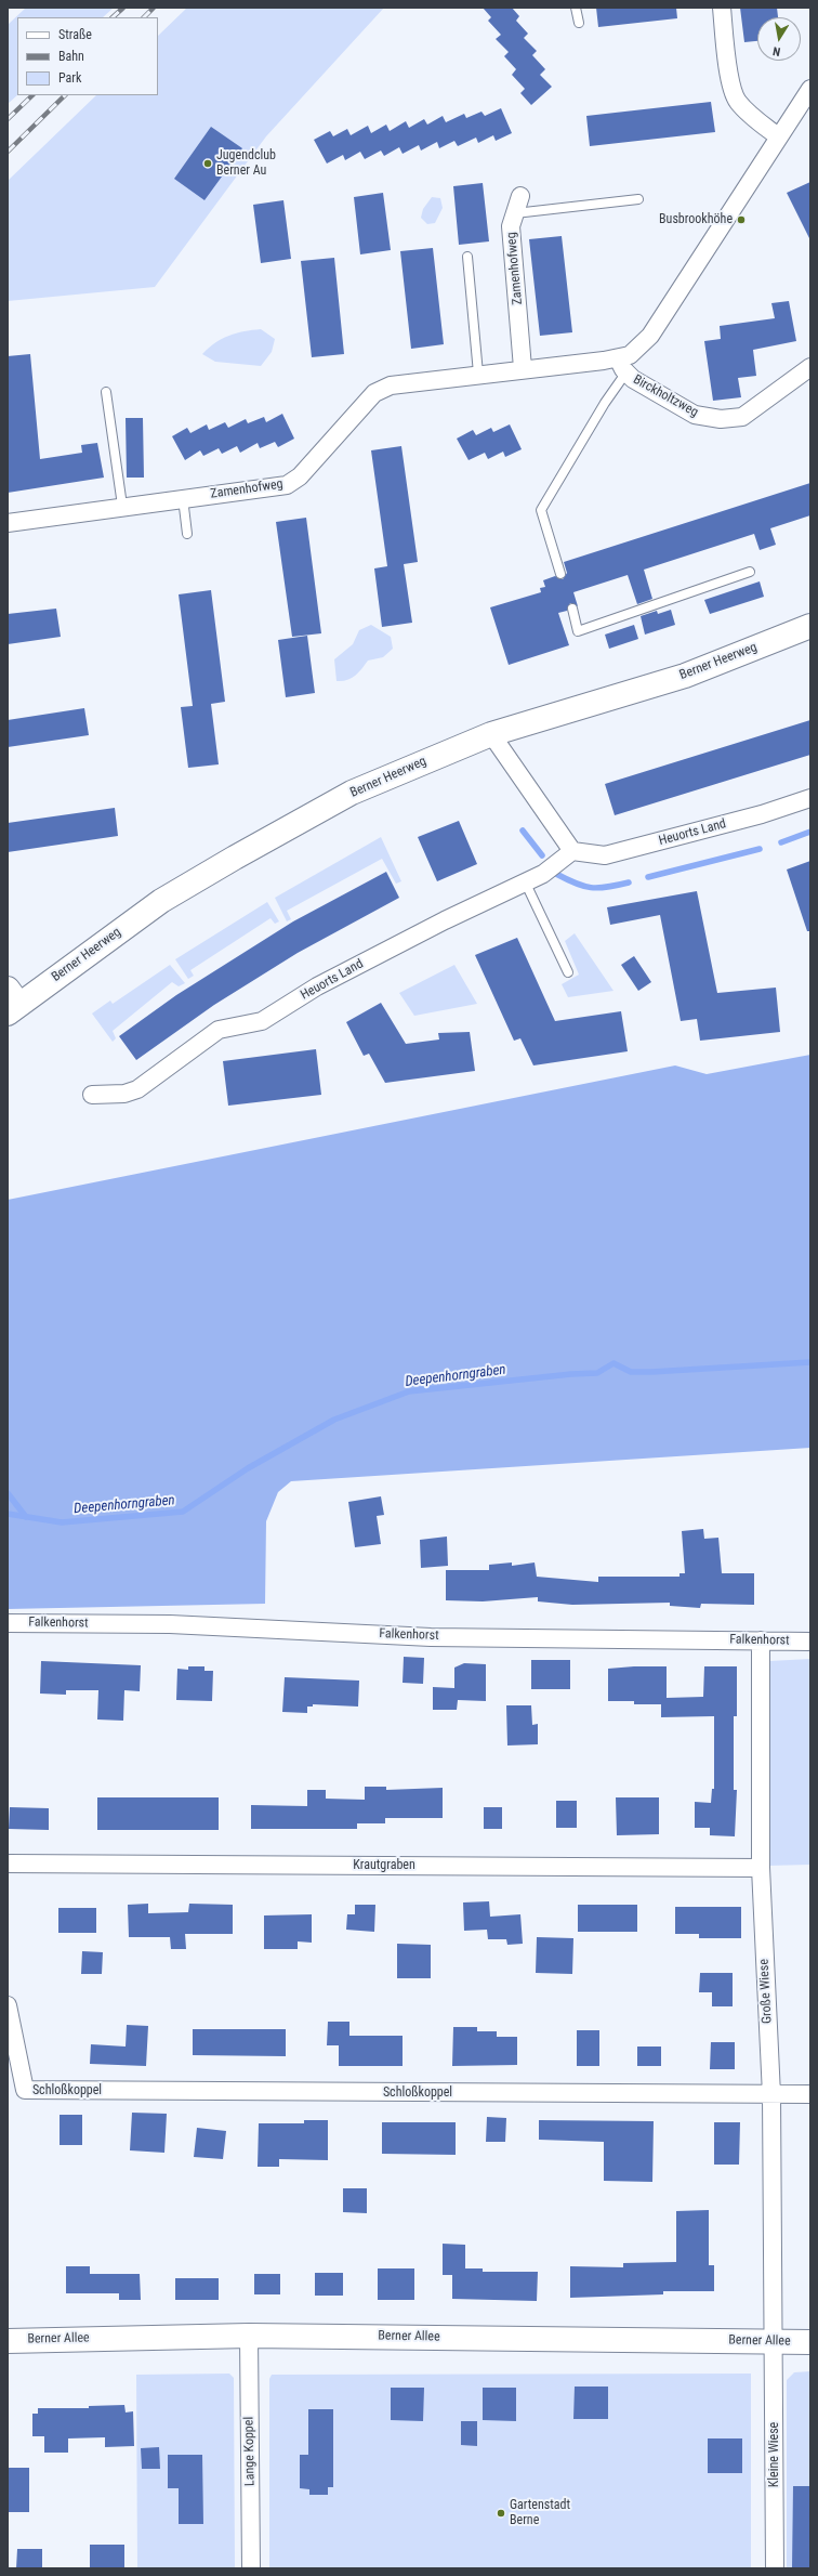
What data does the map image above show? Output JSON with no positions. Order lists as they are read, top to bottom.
{
  "streets": {
    "main road": ["Berner Heerweg", "Berner Allee"],
    "street": [
      "Zamenhofweg",
      "Birckholtzweg",
      "Heuorts Land",
      "Falkenhorst",
      "Krautgraben",
      "Große Wiese",
      "Schloßkoppel",
      "Lange Koppel",
      "Kleine Wiese"
    ]
  },
  "crossings": [
    ["Zamenhofweg", "Birckholtzweg"],
    ["Falkenhorst", "Große Wiese"],
    ["Krautgraben", "Große Wiese"],
    ["Große Wiese", "Schloßkoppel"],
    ["Große Wiese", "Berner Allee"],
    ["Große Wiese", "Kleine Wiese"],
    ["Berner Allee", "Lange Koppel"],
    ["Berner Allee", "Kleine Wiese"]
  ],
  "water": ["Deepenhorngraben"],
  "places": ["Jugendclub Berner Au", "Busbrookhöhe", "Gartenstadt Berne"],
  "legend": ["Straße", "Bahn", "Park"],
  "north": "bottom"
}
